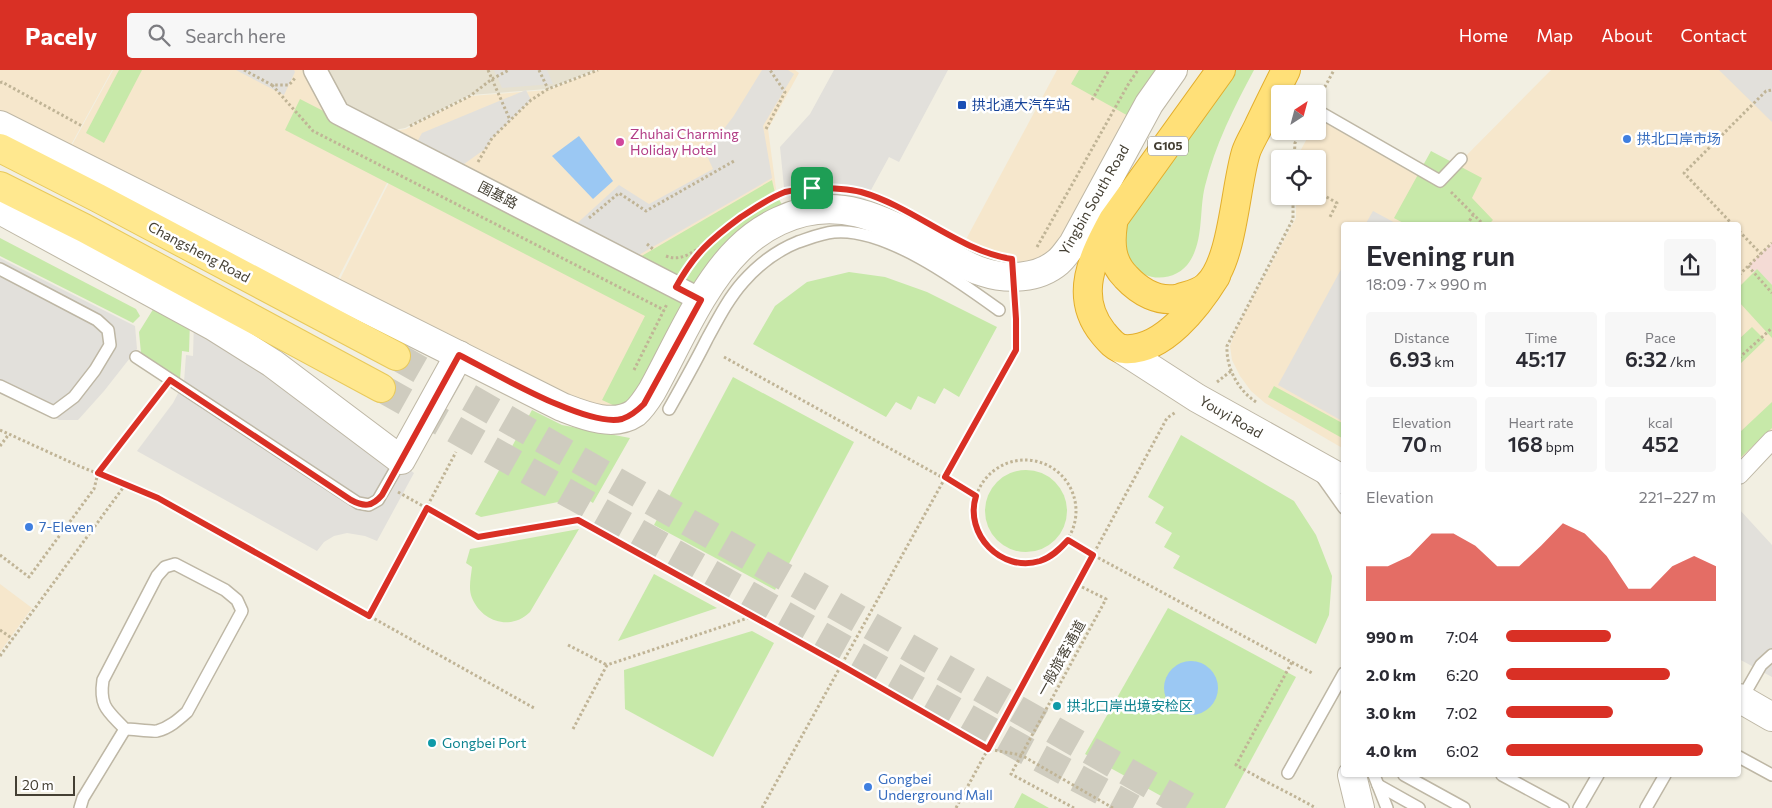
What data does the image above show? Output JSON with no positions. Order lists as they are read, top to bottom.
{
  "streets": {
    "highway": ["G105", "Yingbin South Road"],
    "main road": ["Changsheng Road"],
    "street": ["围基路", "Youyi Road"],
    "path": ["一般旅客通道"]
  },
  "crossings": [
    ["G105", "Yingbin South Road"],
    ["G105", "Youyi Road"],
    ["围基路", "Yingbin South Road"]
  ],
  "places": {
    "transit": ["拱北通大汽车站"],
    "other": [
      "拱北口岸市场",
      "Zhuhai Charming Holiday Hotel",
      "7-Eleven",
      "拱北口岸出境安检区",
      "Gongbei Port",
      "Gongbei Underground Mall"
    ]
  },
  "scale_bar": "20 m",
  "north": "top right",
  "page": {
    "header": "Pacely",
    "search": "Search here",
    "nav": [
      "Home",
      "Map",
      "About",
      "Contact"
    ],
    "heading": ["Evening run", "18:09 · 7 × 990 m"],
    "stats": [
      ["Distance", "6.93 km"],
      ["Time", "45:17"],
      ["Pace", "6:32 /km"],
      ["Elevation", "70 m"],
      ["Heart rate", "168 bpm"],
      ["kcal", "452"]
    ],
    "chart": ["Elevation", "221–227 m"],
    "list": [
      {
        "name": "990 m",
        "note": "7:04"
      },
      {
        "name": "2.0 km",
        "note": "6:20"
      },
      {
        "name": "3.0 km",
        "note": "7:02"
      },
      {
        "name": "4.0 km",
        "note": "6:02"
      }
    ],
    "scale": "20 m"
  }
}
